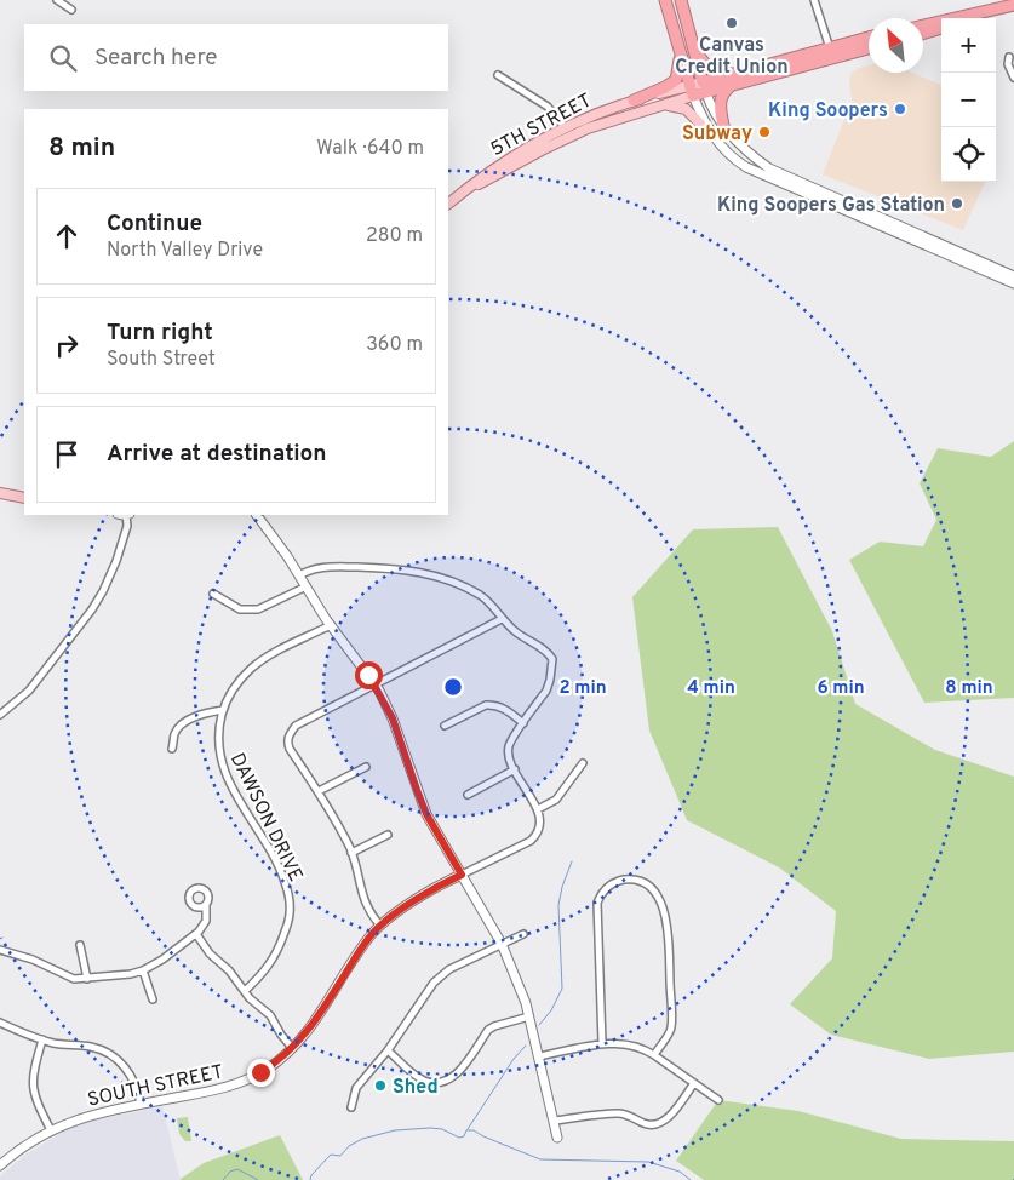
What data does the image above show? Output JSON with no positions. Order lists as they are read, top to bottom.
{
  "streets": {
    "highway": ["5TH STREET"],
    "street": ["DAWSON DRIVE", "SOUTH STREET"]
  },
  "places": [
    "Canvas Credit Union",
    "King Soopers",
    "Subway",
    "King Soopers Gas Station",
    "Shed"
  ],
  "north": "top left",
  "page": {
    "map_buttons": ["+", "−"],
    "search": "Search here",
    "heading": ["8 min", "Walk · 640 m"],
    "list": [
      ["Continue", "North Valley Drive", "280 m"],
      ["Turn right", "South Street", "360 m"],
      "Arrive at destination"
    ]
  },
  "rings": [
    "2 min",
    "4 min",
    "6 min",
    "8 min"
  ]
}
